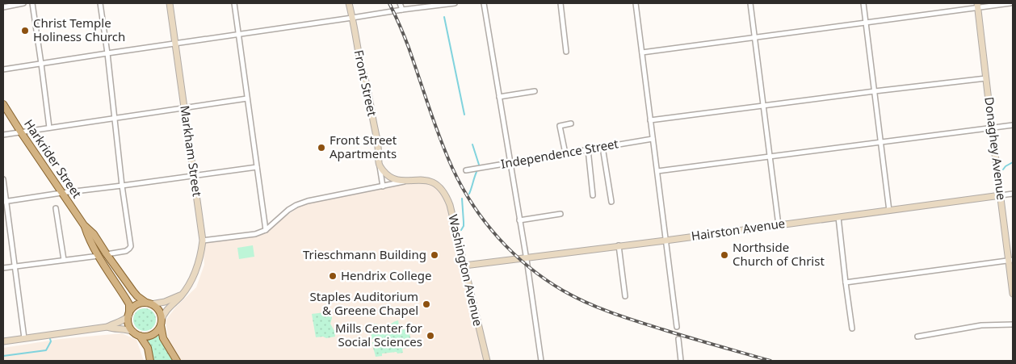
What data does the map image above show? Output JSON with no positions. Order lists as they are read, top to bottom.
{
  "streets": {
    "main road": ["Harkrider Street"],
    "street": [
      "Front Street",
      "Donaghey Avenue",
      "Markham Street",
      "Independence Street",
      "Hairston Avenue",
      "Washington Avenue"
    ]
  },
  "crossings": [
    ["Donaghey Avenue", "Hairston Avenue"],
    ["Markham Street", "Harkrider Street"],
    ["Hairston Avenue", "Washington Avenue"]
  ],
  "places": [
    "Christ Temple Holiness Church",
    "Front Street Apartments",
    "Trieschmann Building",
    "Northside Church of Christ",
    "Hendrix College",
    "Staples Auditorium & Greene Chapel",
    "Mills Center for Social Sciences"
  ]
}
